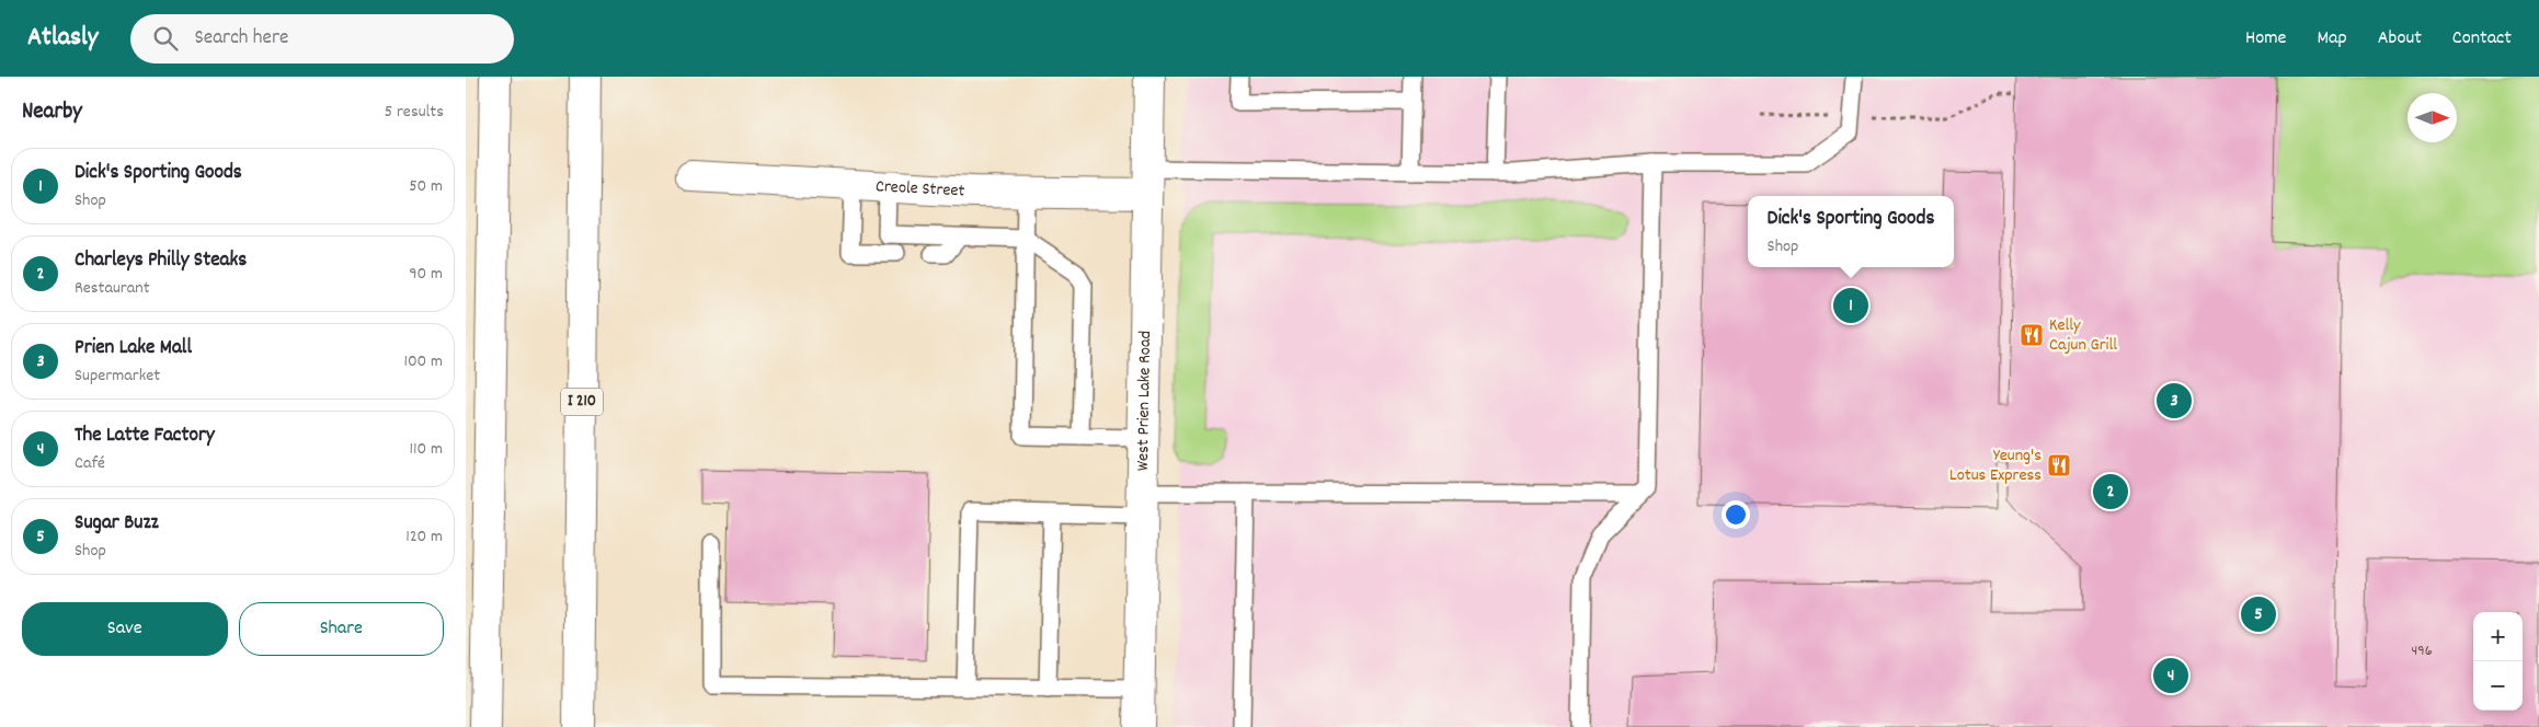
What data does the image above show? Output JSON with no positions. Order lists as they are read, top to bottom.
{
  "streets": {
    "main road": ["Creole Street", "I 210", "West Prien Lake Road"]
  },
  "crossings": [
    ["Creole Street", "West Prien Lake Road"]
  ],
  "places": {
    "restaurant": ["Kelly Cajun Grill", "Yeung's Lotus Express"]
  },
  "house_numbers": ["496"],
  "north": "right",
  "page": {
    "header": "Atlasly",
    "search": "Search here",
    "nav": [
      "Home",
      "Map",
      "About",
      "Contact"
    ],
    "heading": ["Nearby", "5 results"],
    "list": [
      {
        "mark": "1",
        "name": "Dick's Sporting Goods",
        "note": "Shop",
        "value": "50 m"
      },
      {
        "mark": "2",
        "name": "Charleys Philly Steaks",
        "note": "Restaurant",
        "value": "90 m"
      },
      {
        "mark": "3",
        "name": "Prien Lake Mall",
        "note": "Supermarket",
        "value": "100 m"
      },
      {
        "mark": "4",
        "name": "The Latte Factory",
        "note": "Café",
        "value": "110 m"
      },
      {
        "mark": "5",
        "name": "Sugar Buzz",
        "note": "Shop",
        "value": "120 m"
      }
    ],
    "popup": ["Dick's Sporting Goods", "Shop"],
    "pins": [
      "1",
      "3",
      "2",
      "5",
      "4"
    ],
    "buttons": ["Save", "Share"],
    "map_buttons": ["+", "−"]
  }
}
